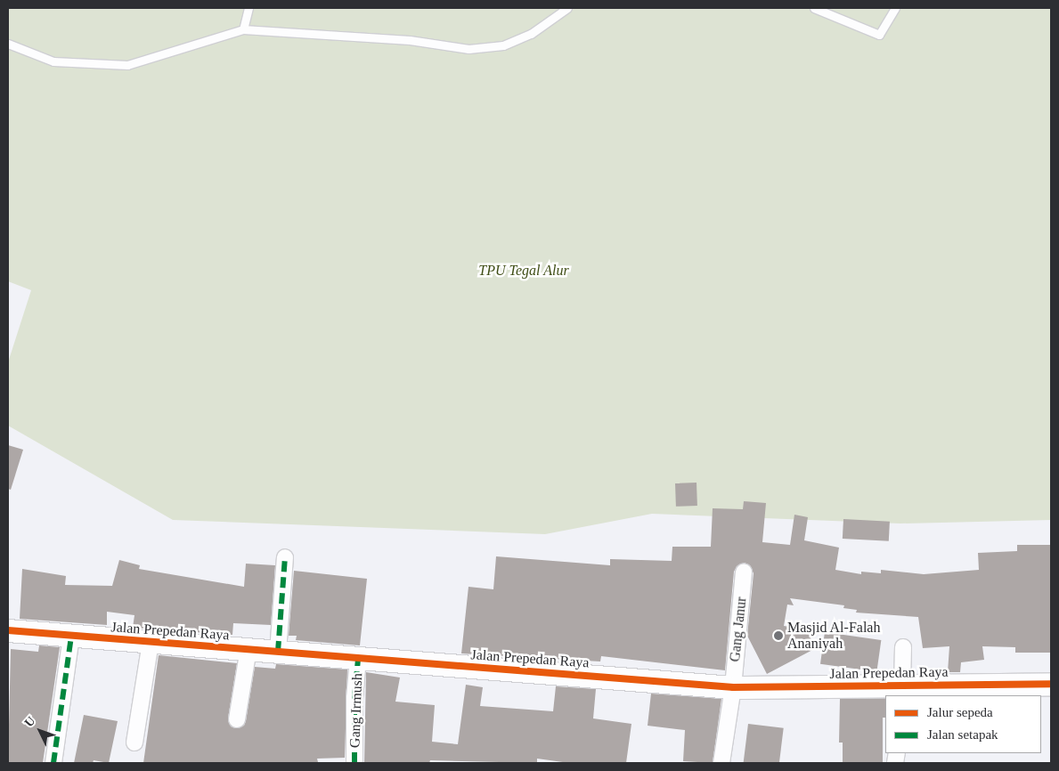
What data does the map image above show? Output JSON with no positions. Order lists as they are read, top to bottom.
{
  "streets": {
    "street": ["Gang Janur", "Jalan Prepedan Raya", "Gang Irmush"]
  },
  "crossings": [
    ["Gang Janur", "Jalan Prepedan Raya"],
    ["Jalan Prepedan Raya", "Gang Irmush"]
  ],
  "parks": ["TPU Tegal Alur"],
  "places": ["Masjid Al-Falah Ananiyah"],
  "legend": ["Jalur sepeda", "Jalan setapak"],
  "north": "top left"
}
